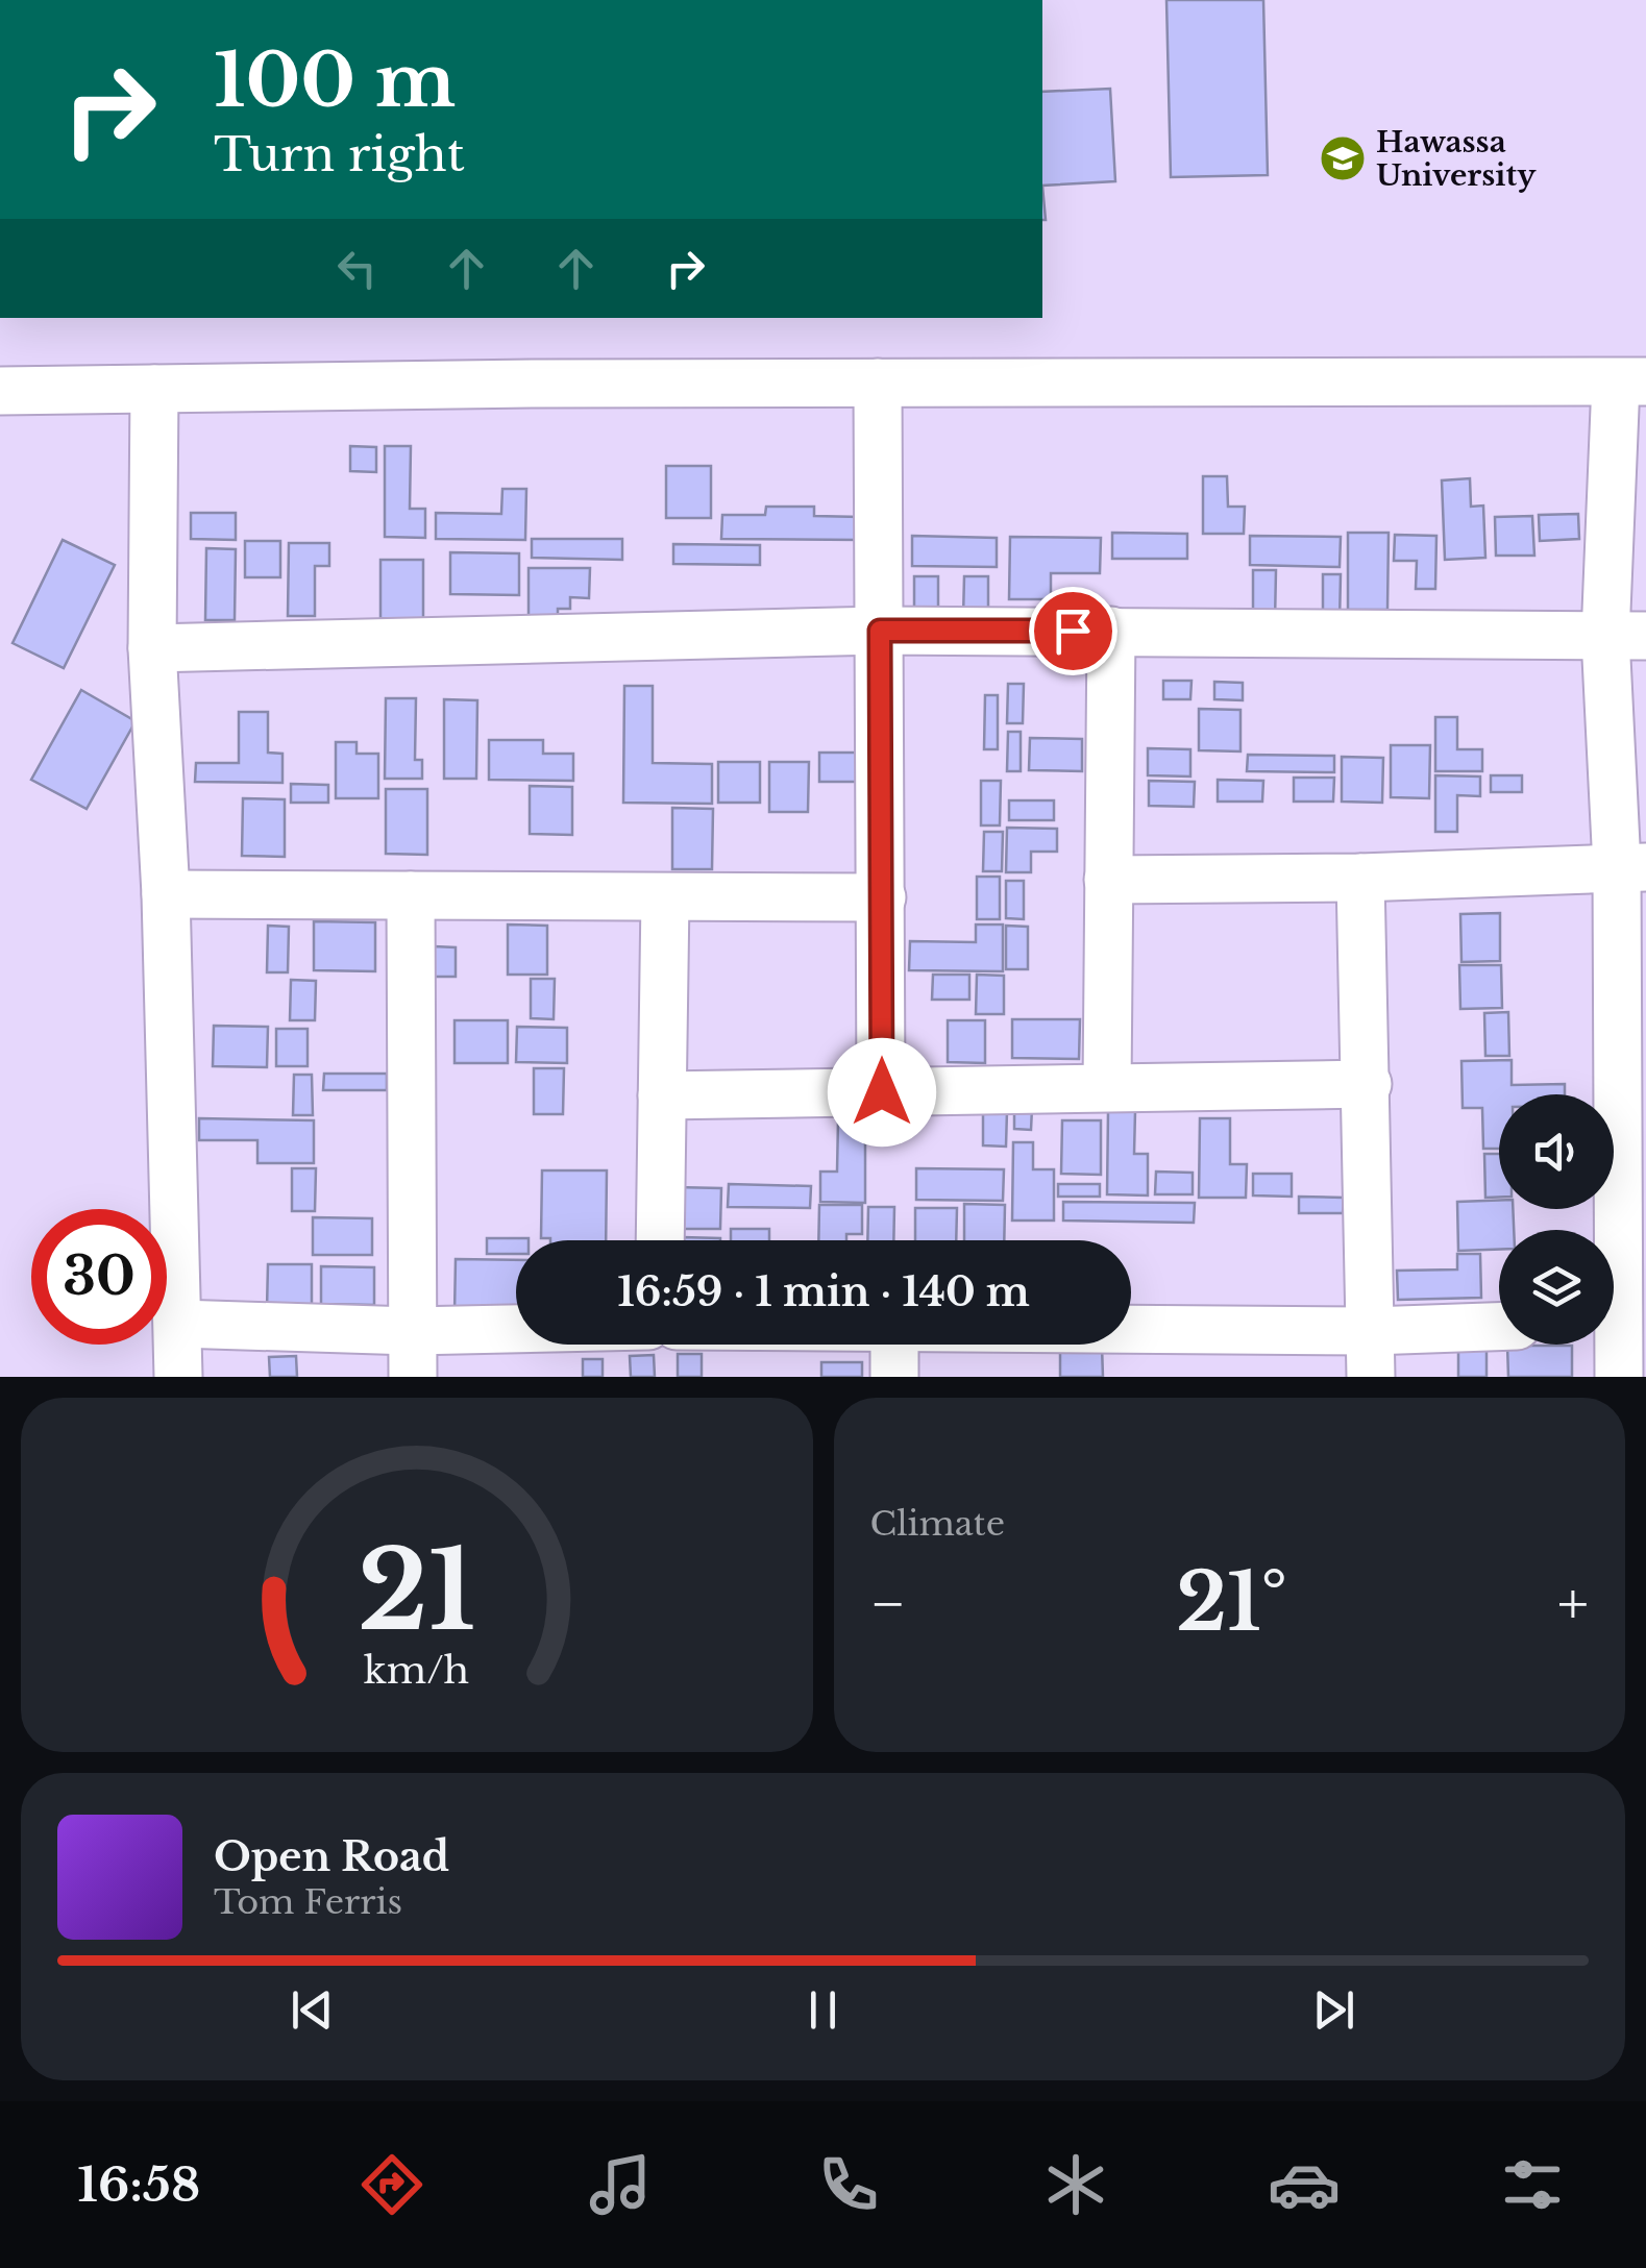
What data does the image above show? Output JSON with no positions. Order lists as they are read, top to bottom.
{
  "places": {
    "school or university": ["Hawassa University"]
  },
  "page": {
    "turn": ["100 m", "Turn right"],
    "limit": "30",
    "trip": "16:59 · 1 min · 140 m",
    "tile": "Climate",
    "heat": ["−", "21°", "+"],
    "song": ["Open Road", "Tom Ferris"],
    "tabs": "16:58",
    "gauge": ["21", "km/h"]
  }
}
